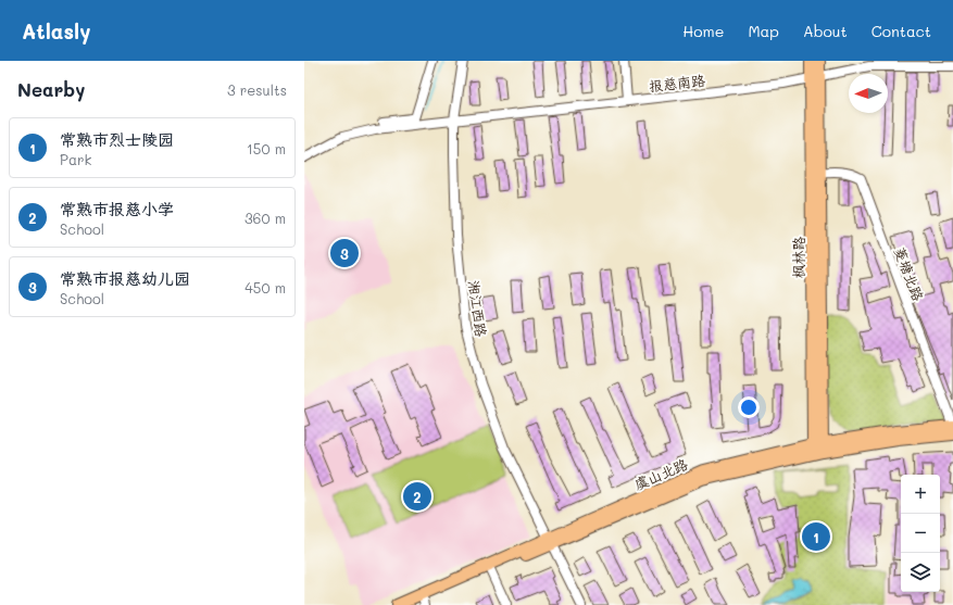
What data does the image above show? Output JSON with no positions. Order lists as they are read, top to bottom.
{
  "streets": {
    "main road": ["枫林路", "虞山北路"],
    "street": ["报慈南路", "菱塘北路", "湘江西路"]
  },
  "crossings": [
    ["报慈南路", "枫林路"],
    ["报慈南路", "湘江西路"],
    ["枫林路", "菱塘北路"],
    ["枫林路", "虞山北路"],
    ["菱塘北路", "虞山北路"],
    ["湘江西路", "虞山北路"]
  ],
  "north": "left",
  "page": {
    "header": "Atlasly",
    "nav": [
      "Home",
      "Map",
      "About",
      "Contact"
    ],
    "heading": ["Nearby", "3 results"],
    "list": [
      {
        "mark": "1",
        "name": "常熟市烈士陵园",
        "note": "Park",
        "value": "150 m"
      },
      {
        "mark": "2",
        "name": "常熟市报慈小学",
        "note": "School",
        "value": "360 m"
      },
      {
        "mark": "3",
        "name": "常熟市报慈幼儿园",
        "note": "School",
        "value": "450 m"
      }
    ],
    "pins": ["3", "2", "1"],
    "map_buttons": ["+", "−"]
  }
}
